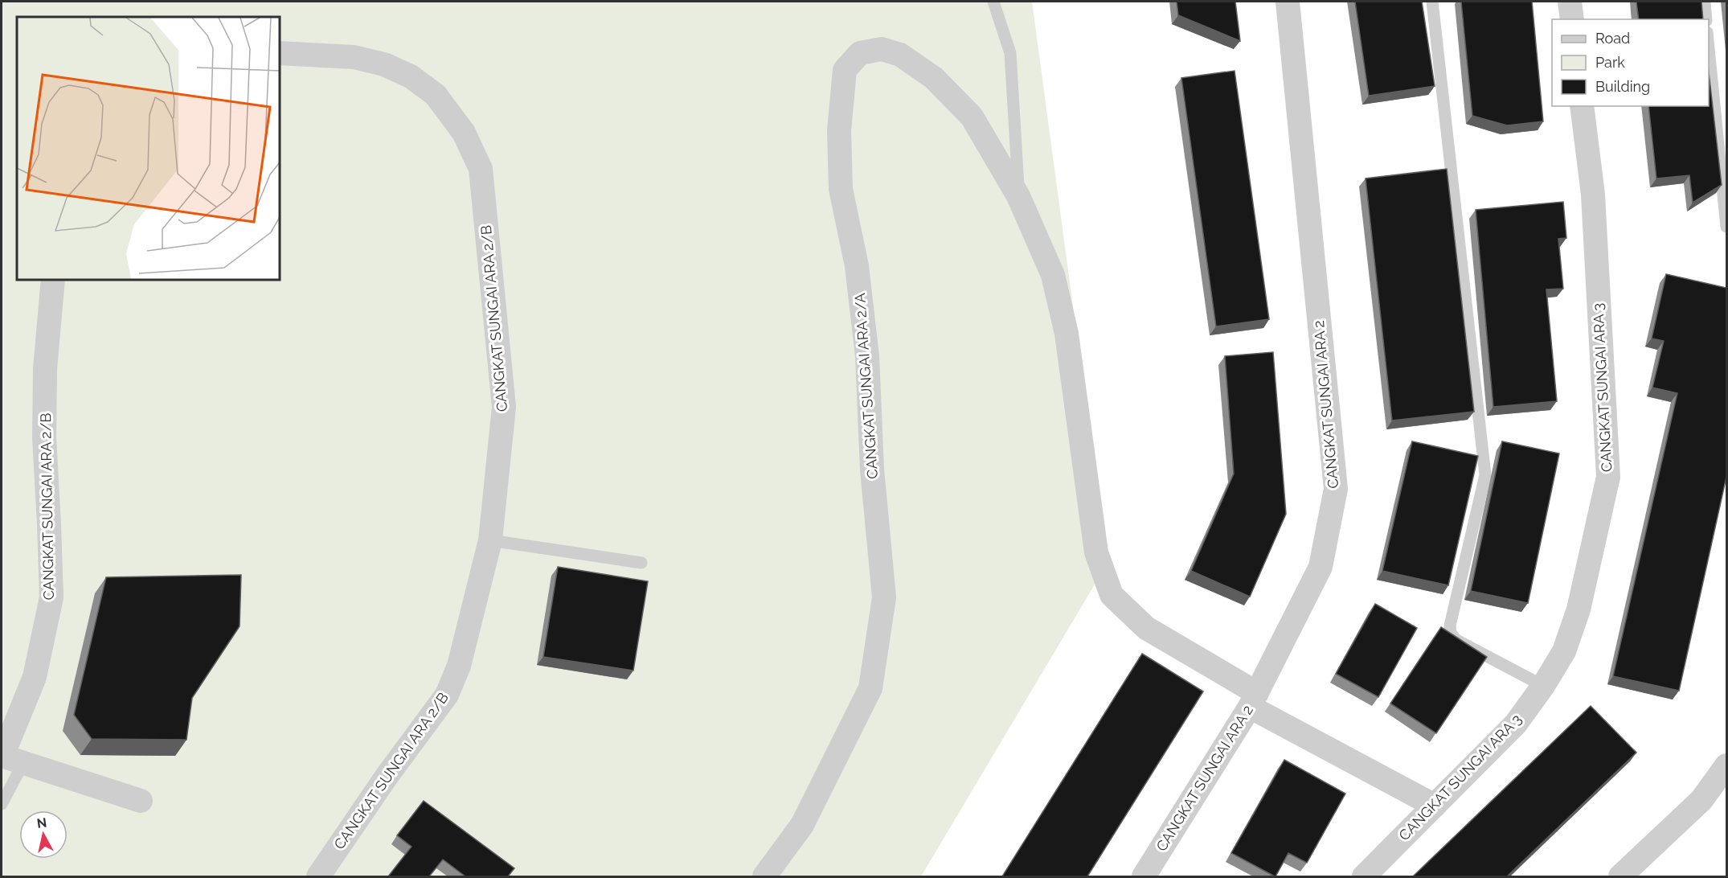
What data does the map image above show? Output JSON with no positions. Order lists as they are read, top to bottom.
{
  "streets": {
    "street": [
      "CANGKAT SUNGAI ARA 2/B",
      "CANGKAT SUNGAI ARA 2/A",
      "CANGKAT SUNGAI ARA 3",
      "CANGKAT SUNGAI ARA 2"
    ]
  },
  "crossings": [
    ["CANGKAT SUNGAI ARA 2/A", "CANGKAT SUNGAI ARA 3"],
    ["CANGKAT SUNGAI ARA 2/A", "CANGKAT SUNGAI ARA 2"]
  ],
  "legend": ["Road", "Park", "Building"],
  "north": "top"
}
